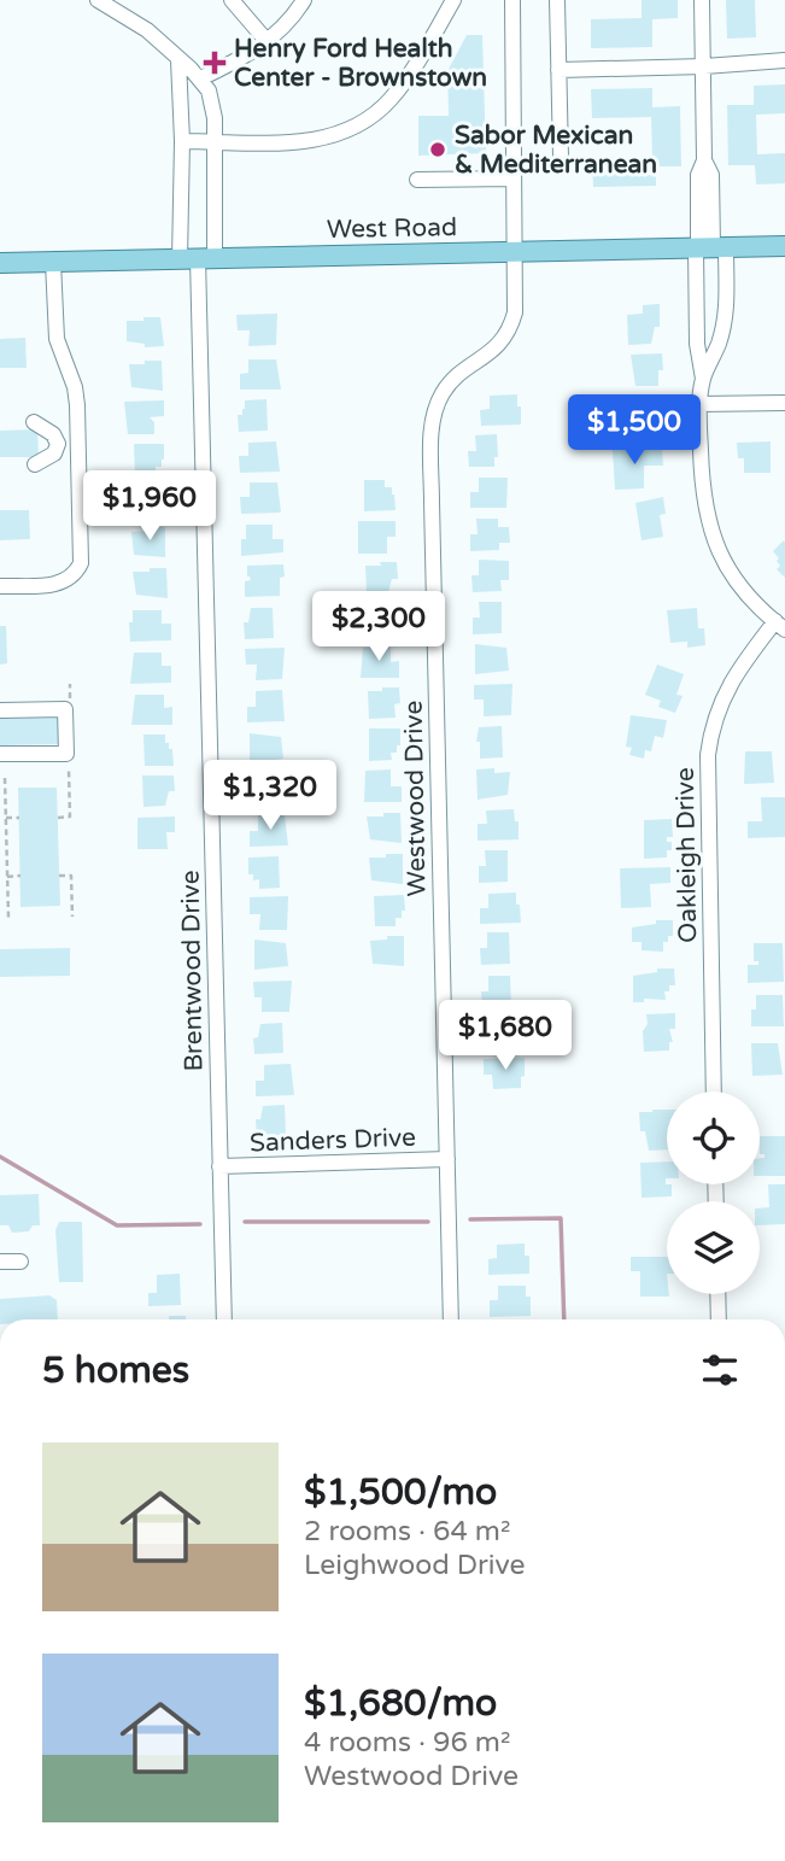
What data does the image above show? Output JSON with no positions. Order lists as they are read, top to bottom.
{
  "streets": {
    "main road": ["West Road"],
    "street": [
      "Westwood Drive",
      "Oakleigh Drive",
      "Brentwood Drive",
      "Sanders Drive"
    ]
  },
  "crossings": [
    ["West Road", "Westwood Drive"],
    ["West Road", "Brentwood Drive"],
    ["Westwood Drive", "Sanders Drive"],
    ["Brentwood Drive", "Sanders Drive"]
  ],
  "places": {
    "health": ["Henry Ford Health Center - Brownstown"],
    "other": ["Sabor Mexican & Mediterranean"]
  },
  "page": {
    "price": [
      "$1,500",
      "$1,960",
      "$2,300",
      "$1,320",
      "$1,680"
    ],
    "heading": "5 homes",
    "list": [
      {
        "name": "$1,500/mo",
        "note": "2 rooms · 64 m² · Leighwood Drive"
      },
      {
        "name": "$1,680/mo",
        "note": "4 rooms · 96 m² · Westwood Drive"
      }
    ]
  }
}
